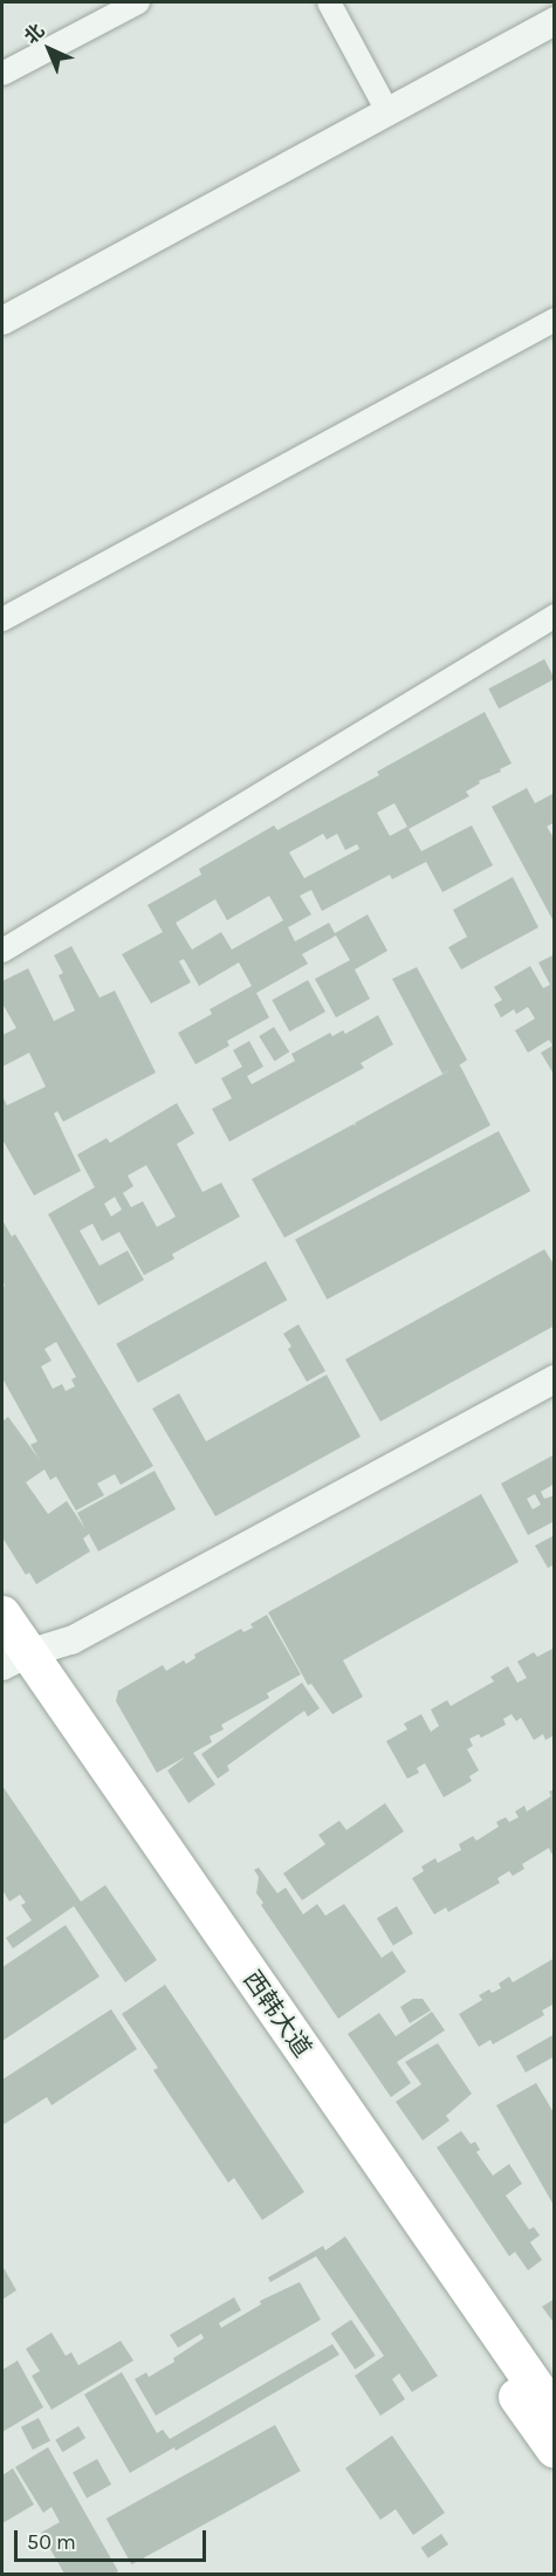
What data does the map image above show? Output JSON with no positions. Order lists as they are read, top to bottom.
{
  "streets": {
    "main road": ["西韩大道"]
  },
  "scale_bar": "50 m",
  "north": "top left"
}
